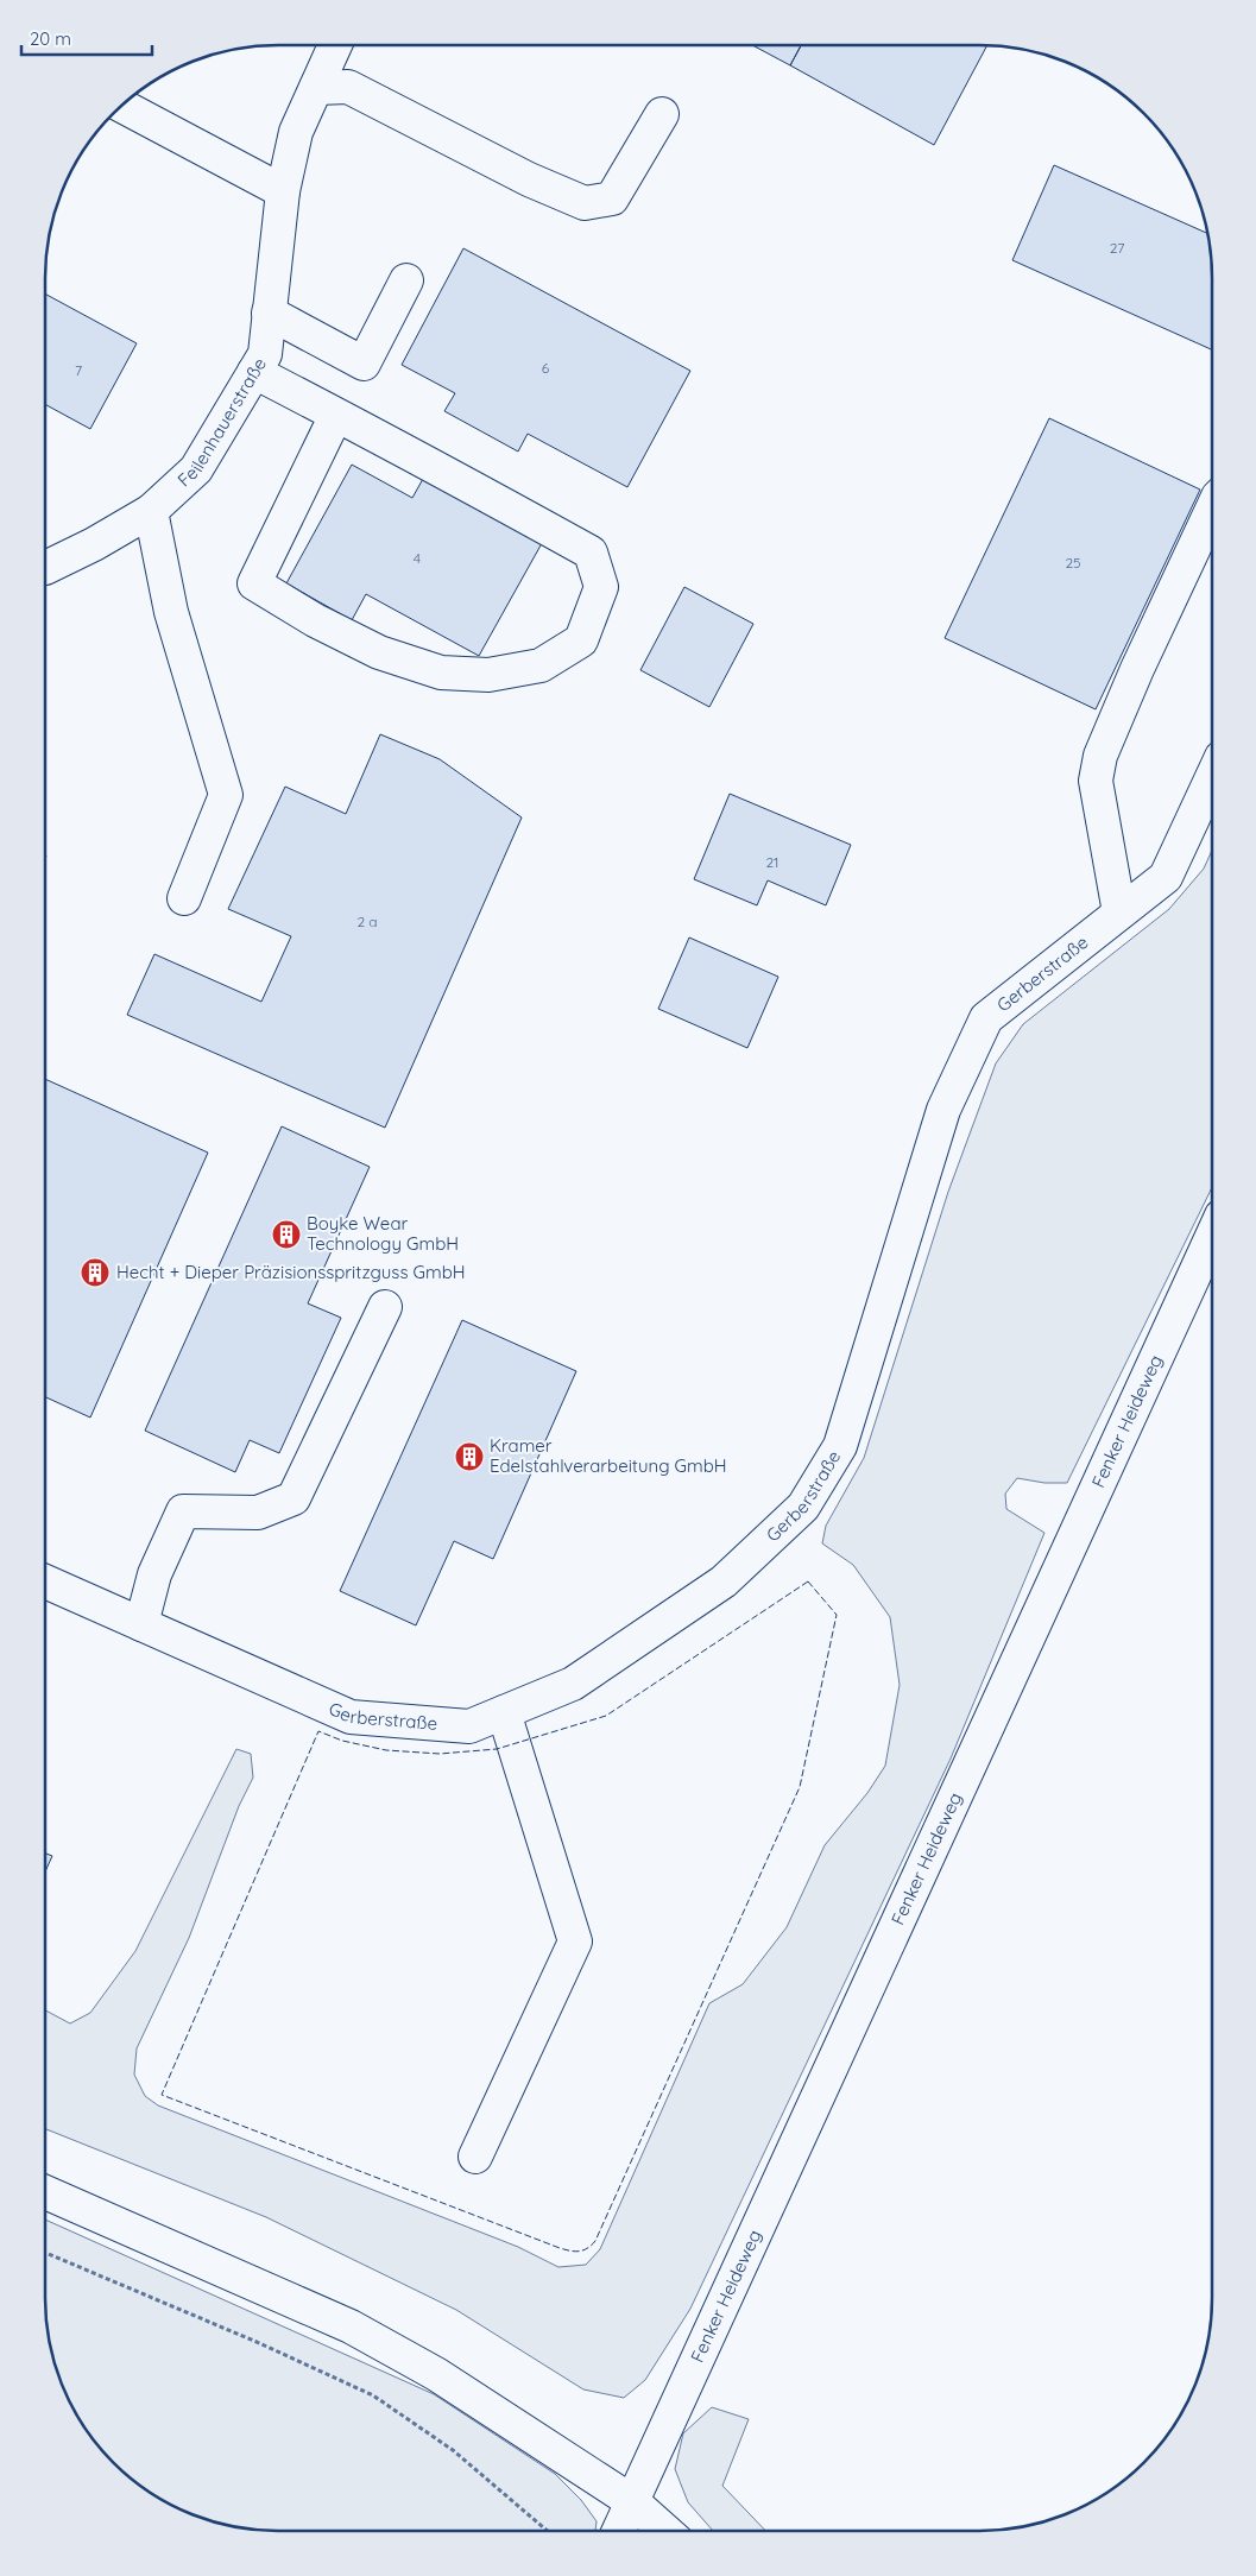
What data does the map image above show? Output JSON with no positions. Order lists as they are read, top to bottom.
{
  "streets": {
    "street": ["Feilenhauerstraße", "Gerberstraße", "Fenker Heideweg"]
  },
  "places": {
    "building": ["Boyke Wear Technology GmbH", "Hecht + Dieper Präzisionsspritzguss GmbH", "Kramer Edelstahlverarbeitung GmbH"]
  },
  "house_numbers": [
    "27",
    "6",
    "7",
    "4",
    "25",
    "21",
    "2 a"
  ],
  "scale_bar": "20 m"
}
